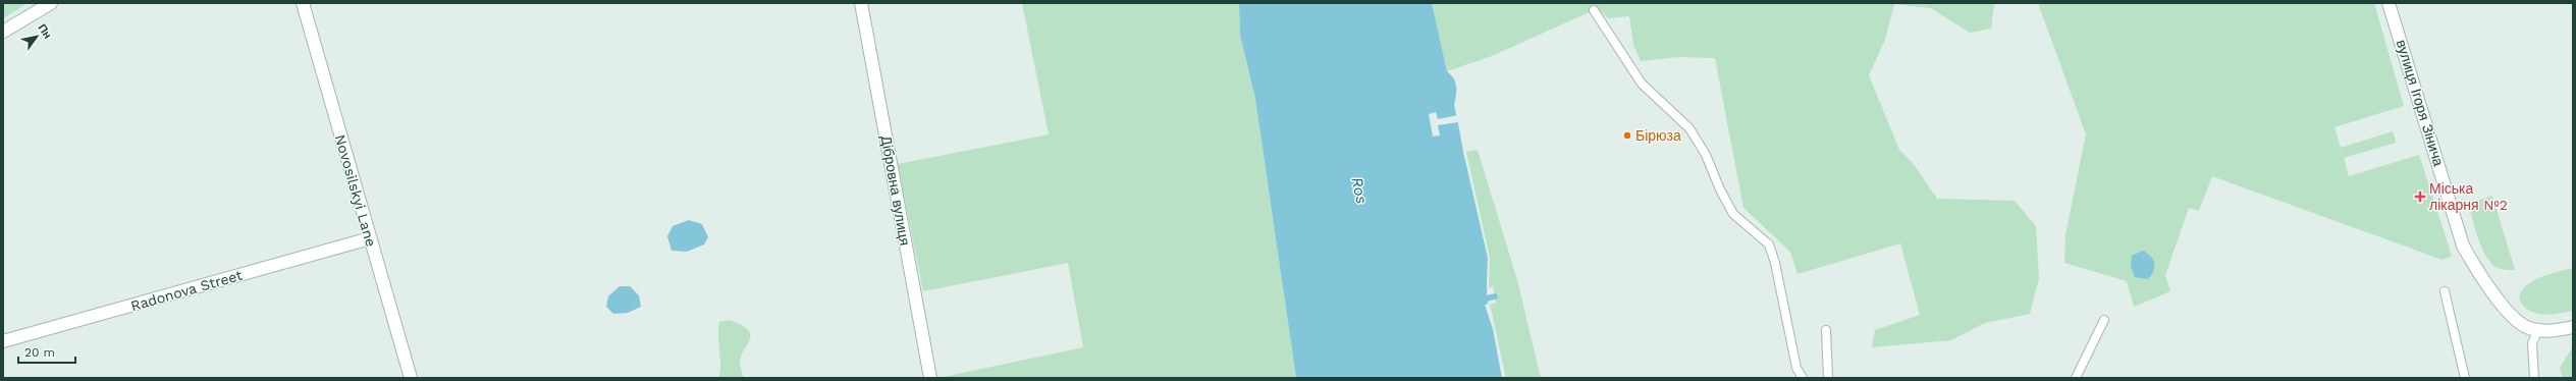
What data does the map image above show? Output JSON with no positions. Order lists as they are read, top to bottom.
{
  "streets": {
    "street": [
      "вулиця Ігоря Зінича",
      "Novosilskyi Lane",
      "Дібровна вулиця",
      "Radonova Street"
    ]
  },
  "crossings": [
    ["Novosilskyi Lane", "Radonova Street"]
  ],
  "water": ["Ros"],
  "places": {
    "other": ["Бірюза"],
    "health": ["Міська лікарня №2"]
  },
  "scale_bar": "20 m",
  "north": "top right"
}
